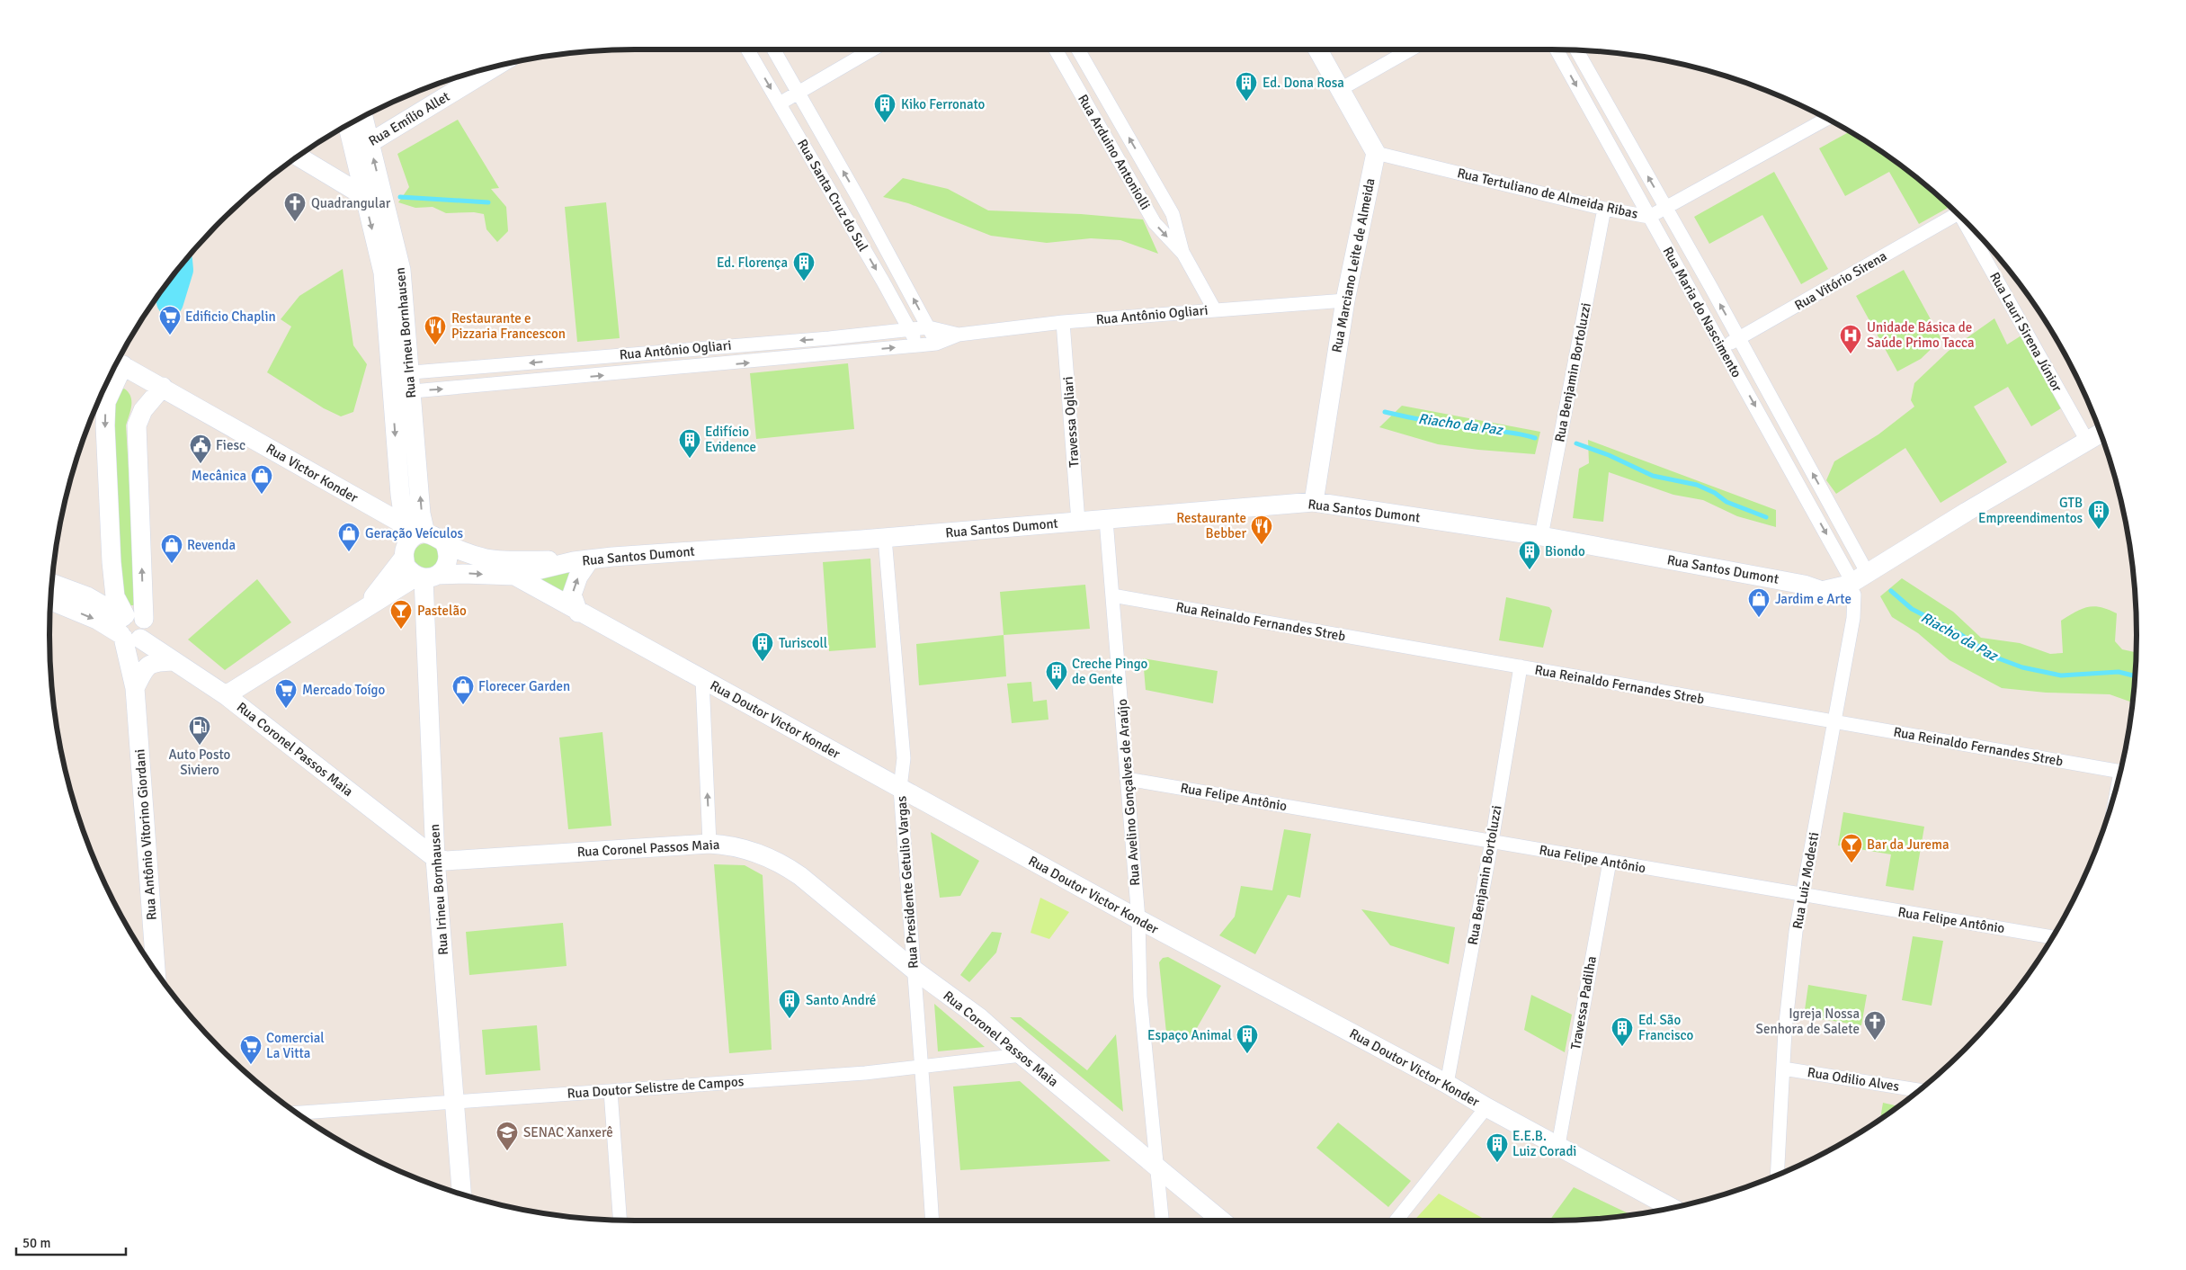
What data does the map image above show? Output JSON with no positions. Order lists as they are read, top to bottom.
{
  "streets": {
    "street": [
      "Rua Emílio Allet",
      "Rua Arduino Antoniolli",
      "Rua Tertuliano de Almeida Ribas",
      "Rua Santa Cruz do Sul",
      "Rua Marciano Leite de Almeida",
      "Rua Vitório Sirena",
      "Rua Maria do Nascimento",
      "Rua Antônio Ogliari",
      "Rua Lauri Sirena Júnior",
      "Rua Irineu Bornhausen",
      "Rua Benjamin Bortoluzzi",
      "Travessa Ogliari",
      "Rua Victor Konder",
      "Rua Santos Dumont",
      "Rua Reinaldo Fernandes Streb",
      "Rua Doutor Victor Konder",
      "Rua Coronel Passos Maia",
      "Rua Avelino Gonçalves de Araújo",
      "Rua Felipe Antônio",
      "Rua Antônio Vitorino Giordani",
      "Rua Luiz Modesti",
      "Rua Presidente Getulio Vargas",
      "Travessa Padilha",
      "Rua Odilio Alves",
      "Rua Doutor Selistre de Campos"
    ]
  },
  "crossings": [
    ["Rua Emílio Allet", "Rua Irineu Bornhausen"],
    ["Rua Arduino Antoniolli", "Rua Antônio Ogliari"],
    ["Rua Tertuliano de Almeida Ribas", "Rua Marciano Leite de Almeida"],
    ["Rua Tertuliano de Almeida Ribas", "Rua Maria do Nascimento"],
    ["Rua Tertuliano de Almeida Ribas", "Rua Benjamin Bortoluzzi"],
    ["Rua Santa Cruz do Sul", "Rua Antônio Ogliari"],
    ["Rua Marciano Leite de Almeida", "Rua Antônio Ogliari"],
    ["Rua Marciano Leite de Almeida", "Rua Santos Dumont"],
    ["Rua Vitório Sirena", "Rua Maria do Nascimento"],
    ["Rua Maria do Nascimento", "Rua Santos Dumont"],
    ["Rua Maria do Nascimento", "Rua Luiz Modesti"],
    ["Rua Antônio Ogliari", "Rua Irineu Bornhausen"],
    ["Rua Antônio Ogliari", "Travessa Ogliari"],
    ["Rua Lauri Sirena Júnior", "Rua Santos Dumont"],
    ["Rua Irineu Bornhausen", "Rua Victor Konder"],
    ["Rua Irineu Bornhausen", "Rua Santos Dumont"],
    ["Rua Irineu Bornhausen", "Rua Coronel Passos Maia"],
    ["Rua Irineu Bornhausen", "Rua Doutor Selistre de Campos"],
    ["Rua Benjamin Bortoluzzi", "Rua Santos Dumont"],
    ["Rua Benjamin Bortoluzzi", "Rua Reinaldo Fernandes Streb"],
    ["Rua Benjamin Bortoluzzi", "Rua Doutor Victor Konder"],
    ["Rua Benjamin Bortoluzzi", "Rua Felipe Antônio"],
    ["Travessa Ogliari", "Rua Santos Dumont"],
    ["Rua Victor Konder", "Rua Santos Dumont"],
    ["Rua Victor Konder", "Rua Antônio Vitorino Giordani"],
    ["Rua Santos Dumont", "Rua Doutor Victor Konder"],
    ["Rua Santos Dumont", "Rua Avelino Gonçalves de Araújo"],
    ["Rua Santos Dumont", "Rua Luiz Modesti"],
    ["Rua Santos Dumont", "Rua Presidente Getulio Vargas"],
    ["Rua Reinaldo Fernandes Streb", "Rua Avelino Gonçalves de Araújo"],
    ["Rua Reinaldo Fernandes Streb", "Rua Luiz Modesti"],
    ["Rua Doutor Victor Konder", "Rua Avelino Gonçalves de Araújo"],
    ["Rua Doutor Victor Konder", "Rua Presidente Getulio Vargas"],
    ["Rua Doutor Victor Konder", "Travessa Padilha"],
    ["Rua Coronel Passos Maia", "Rua Avelino Gonçalves de Araújo"],
    ["Rua Coronel Passos Maia", "Rua Antônio Vitorino Giordani"],
    ["Rua Coronel Passos Maia", "Rua Presidente Getulio Vargas"],
    ["Rua Coronel Passos Maia", "Rua Doutor Selistre de Campos"],
    ["Rua Avelino Gonçalves de Araújo", "Rua Felipe Antônio"],
    ["Rua Felipe Antônio", "Rua Luiz Modesti"],
    ["Rua Felipe Antônio", "Travessa Padilha"],
    ["Rua Luiz Modesti", "Rua Odilio Alves"],
    ["Rua Presidente Getulio Vargas", "Rua Doutor Selistre de Campos"]
  ],
  "water": ["Riacho da Paz"],
  "places": {
    "building": [
      "Ed. Dona Rosa",
      "Kiko Ferronato",
      "Ed. Florença",
      "Edifício Evidence",
      "GTB Empreendimentos",
      "Biondo",
      "Turiscoll",
      "Creche Pingo de Gente",
      "Santo André",
      "Ed. São Francisco",
      "Espaço Animal",
      "E.E.B. Luiz Coradi"
    ],
    "church": ["Quadrangular", "Igreja Nossa Senhora de Salete"],
    "supermarket": ["Edificio Chaplin", "Mercado Toígo", "Comercial La Vitta"],
    "restaurant": ["Restaurante e Pizzaria Francescon", "Restaurante Bebber"],
    "hospital": ["Unidade Básica de Saúde Primo Tacca"],
    "public building": ["Fiesc"],
    "shop": [
      "Mecânica",
      "Geração Veículos",
      "Revenda",
      "Jardim e Arte",
      "Florecer Garden"
    ],
    "bar": ["Pastelão", "Bar da Jurema"],
    "fuel station": ["Auto Posto Siviero"],
    "school or university": ["SENAC Xanxerê"]
  },
  "scale_bar": "50 m"
}
